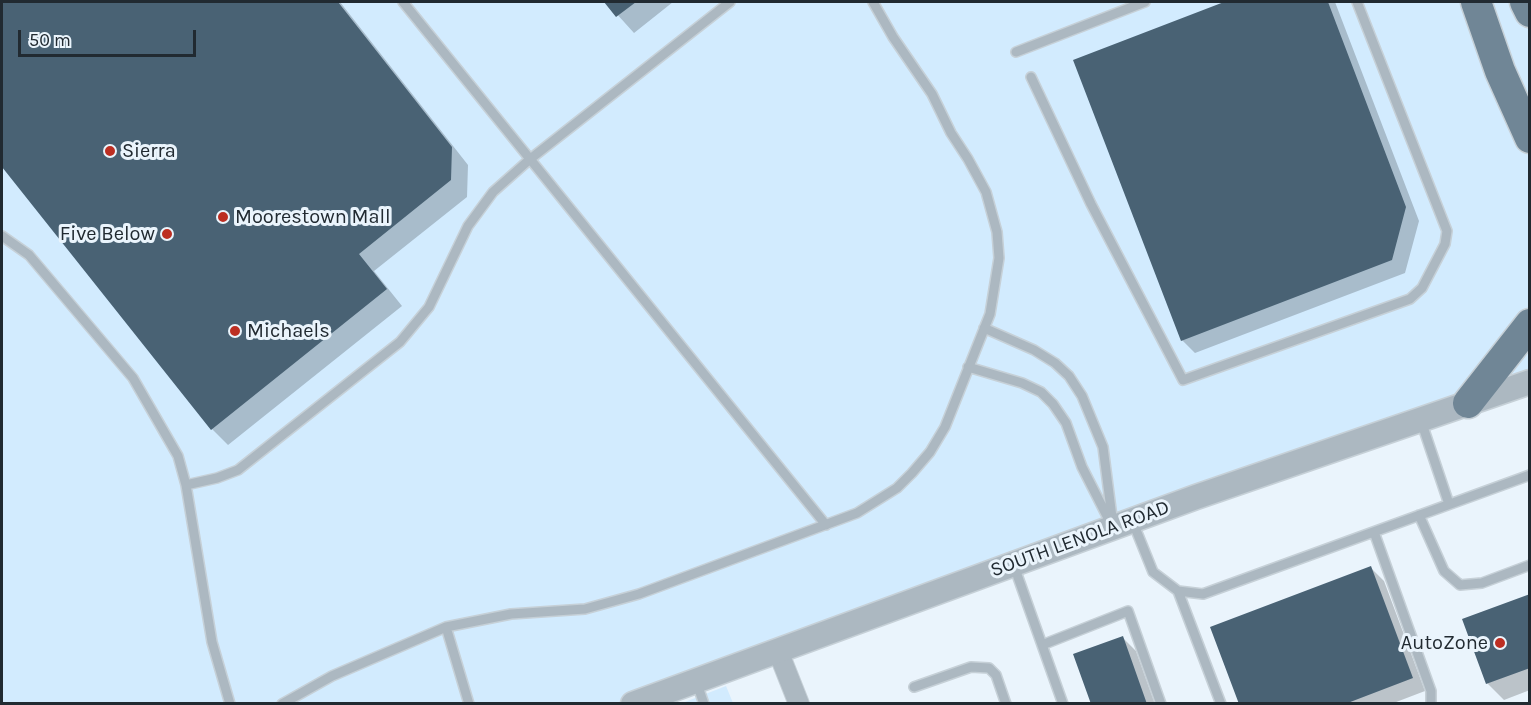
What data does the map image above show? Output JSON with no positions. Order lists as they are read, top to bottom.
{
  "streets": {
    "street": ["SOUTH LENOLA ROAD"]
  },
  "places": [
    "Sierra",
    "Moorestown Mall",
    "Five Below",
    "Michaels",
    "AutoZone"
  ],
  "scale_bar": "50 m"
}
